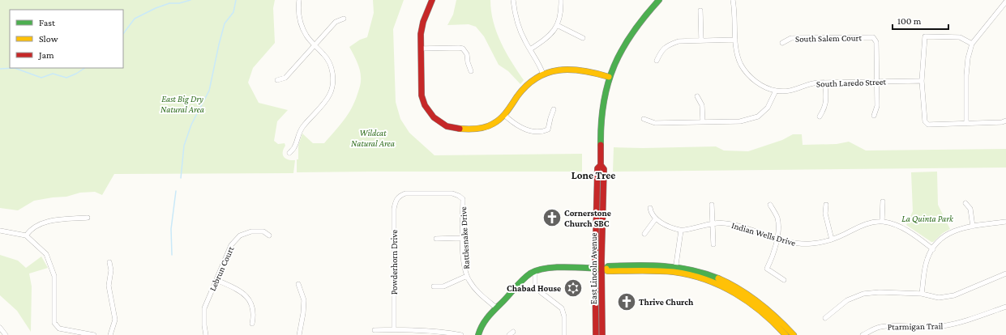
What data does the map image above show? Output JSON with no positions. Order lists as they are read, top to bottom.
{
  "streets": {
    "street": [
      "South Salem Court",
      "South Laredo Street",
      "Indian Wells Drive",
      "Rattlesnake Drive",
      "Powderhorn Drive",
      "Lebrun Court",
      "East Lincoln Avenue",
      "Ptarmigan Trail"
    ]
  },
  "crossings": [
    ["South Salem Court", "South Laredo Street"],
    ["Rattlesnake Drive", "Powderhorn Drive"]
  ],
  "districts": ["Lone Tree"],
  "parks": ["East Big Dry Natural Area", "Wildcat Natural Area", "La Quinta Park"],
  "places": {
    "church": ["Cornerstone Church SBC", "Thrive Church"],
    "synagogue": ["Chabad House"]
  },
  "legend": ["Fast", "Slow", "Jam"],
  "scale_bar": "100 m"
}
